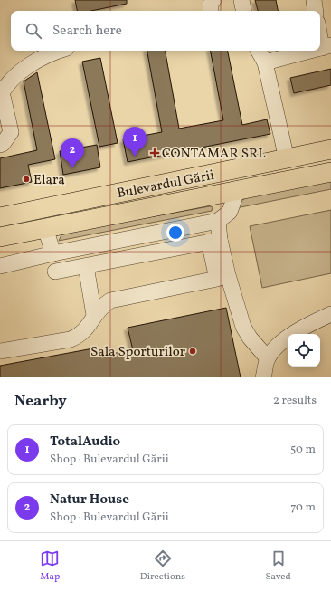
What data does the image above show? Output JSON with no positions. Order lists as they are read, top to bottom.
{
  "streets": {
    "main road": ["Bulevardul Gării"]
  },
  "places": {
    "health": ["CONTAMAR SRL"],
    "other": ["Elara", "Sala Sporturilor"]
  },
  "page": {
    "search": "Search here",
    "pins": ["1", "2"],
    "heading": ["Nearby", "2 results"],
    "list": [
      {
        "mark": "1",
        "name": "TotalAudio",
        "note": "Shop · Bulevardul Gării",
        "value": "50 m"
      },
      {
        "mark": "2",
        "name": "Natur House",
        "note": "Shop · Bulevardul Gării",
        "value": "70 m"
      }
    ],
    "nav": ["Map", "Directions", "Saved"]
  }
}
